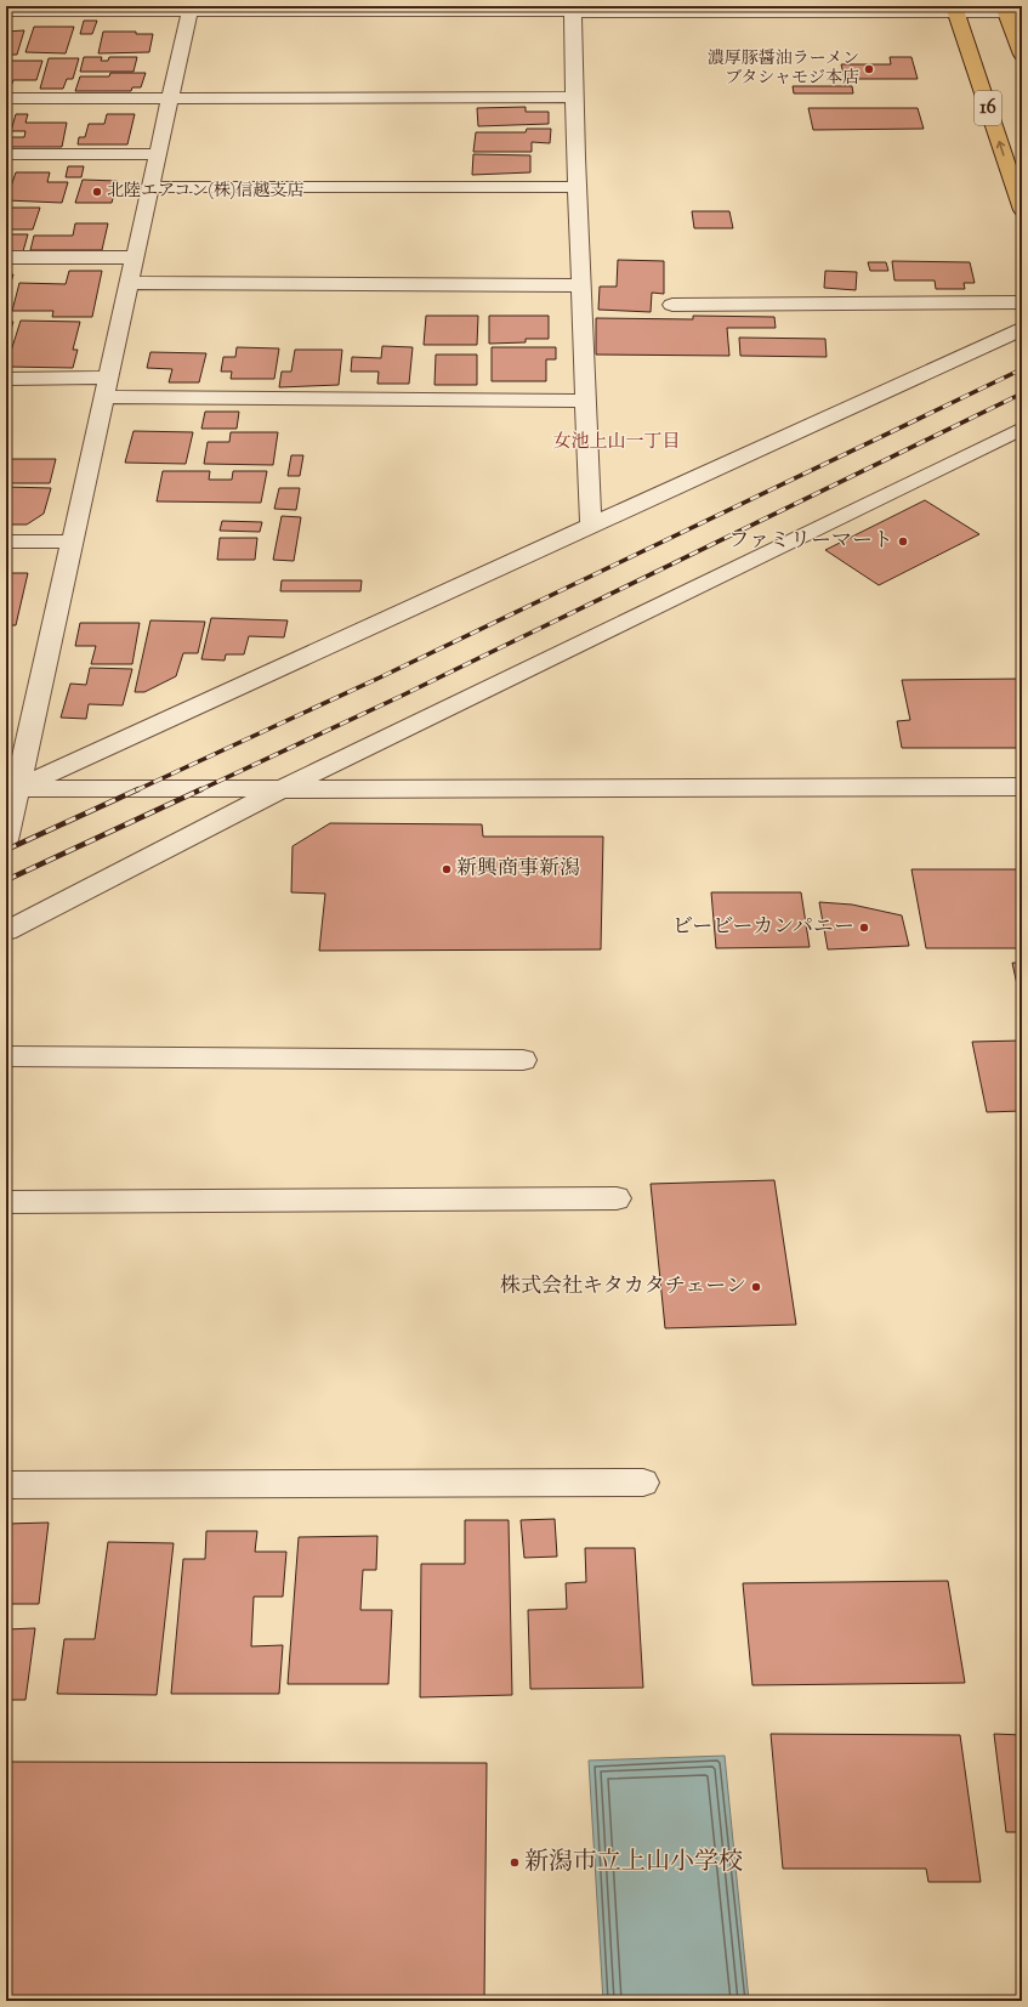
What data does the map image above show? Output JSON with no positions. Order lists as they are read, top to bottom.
{
  "streets": {
    "main road": ["16"]
  },
  "districts": ["女池上山一丁目"],
  "places": [
    "濃厚豚醤油ラーメン ブタシャモジ本店",
    "北陸エアコン(株)信越支店",
    "ファミリーマート",
    "新興商事新潟",
    "ビービーカンパニー",
    "株式会社キタカタチェーン",
    "新潟市立上山小学校"
  ]
}
